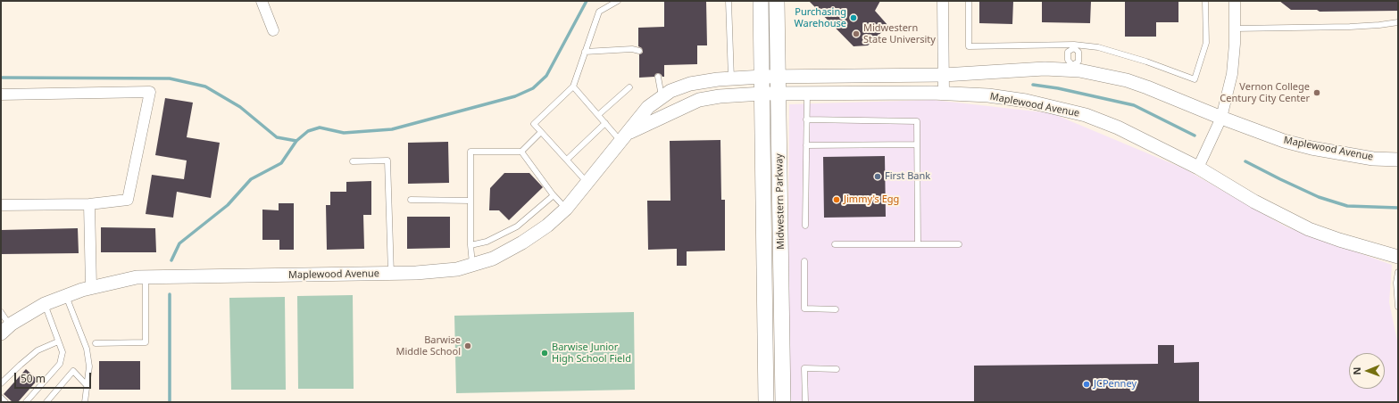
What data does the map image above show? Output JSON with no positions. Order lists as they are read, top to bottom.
{
  "streets": {
    "main road": ["Midwestern Parkway"],
    "street": ["Maplewood Avenue"]
  },
  "crossings": [
    ["Maplewood Avenue", "Midwestern Parkway"]
  ],
  "places": [
    "Purchasing Warehouse",
    "Midwestern State University",
    "Vernon College Century City Center",
    "First Bank",
    "Jimmy's Egg",
    "Barwise Middle School",
    "Barwise Junior High School Field",
    "JCPenney"
  ],
  "scale_bar": "50 m",
  "north": "left"
}
